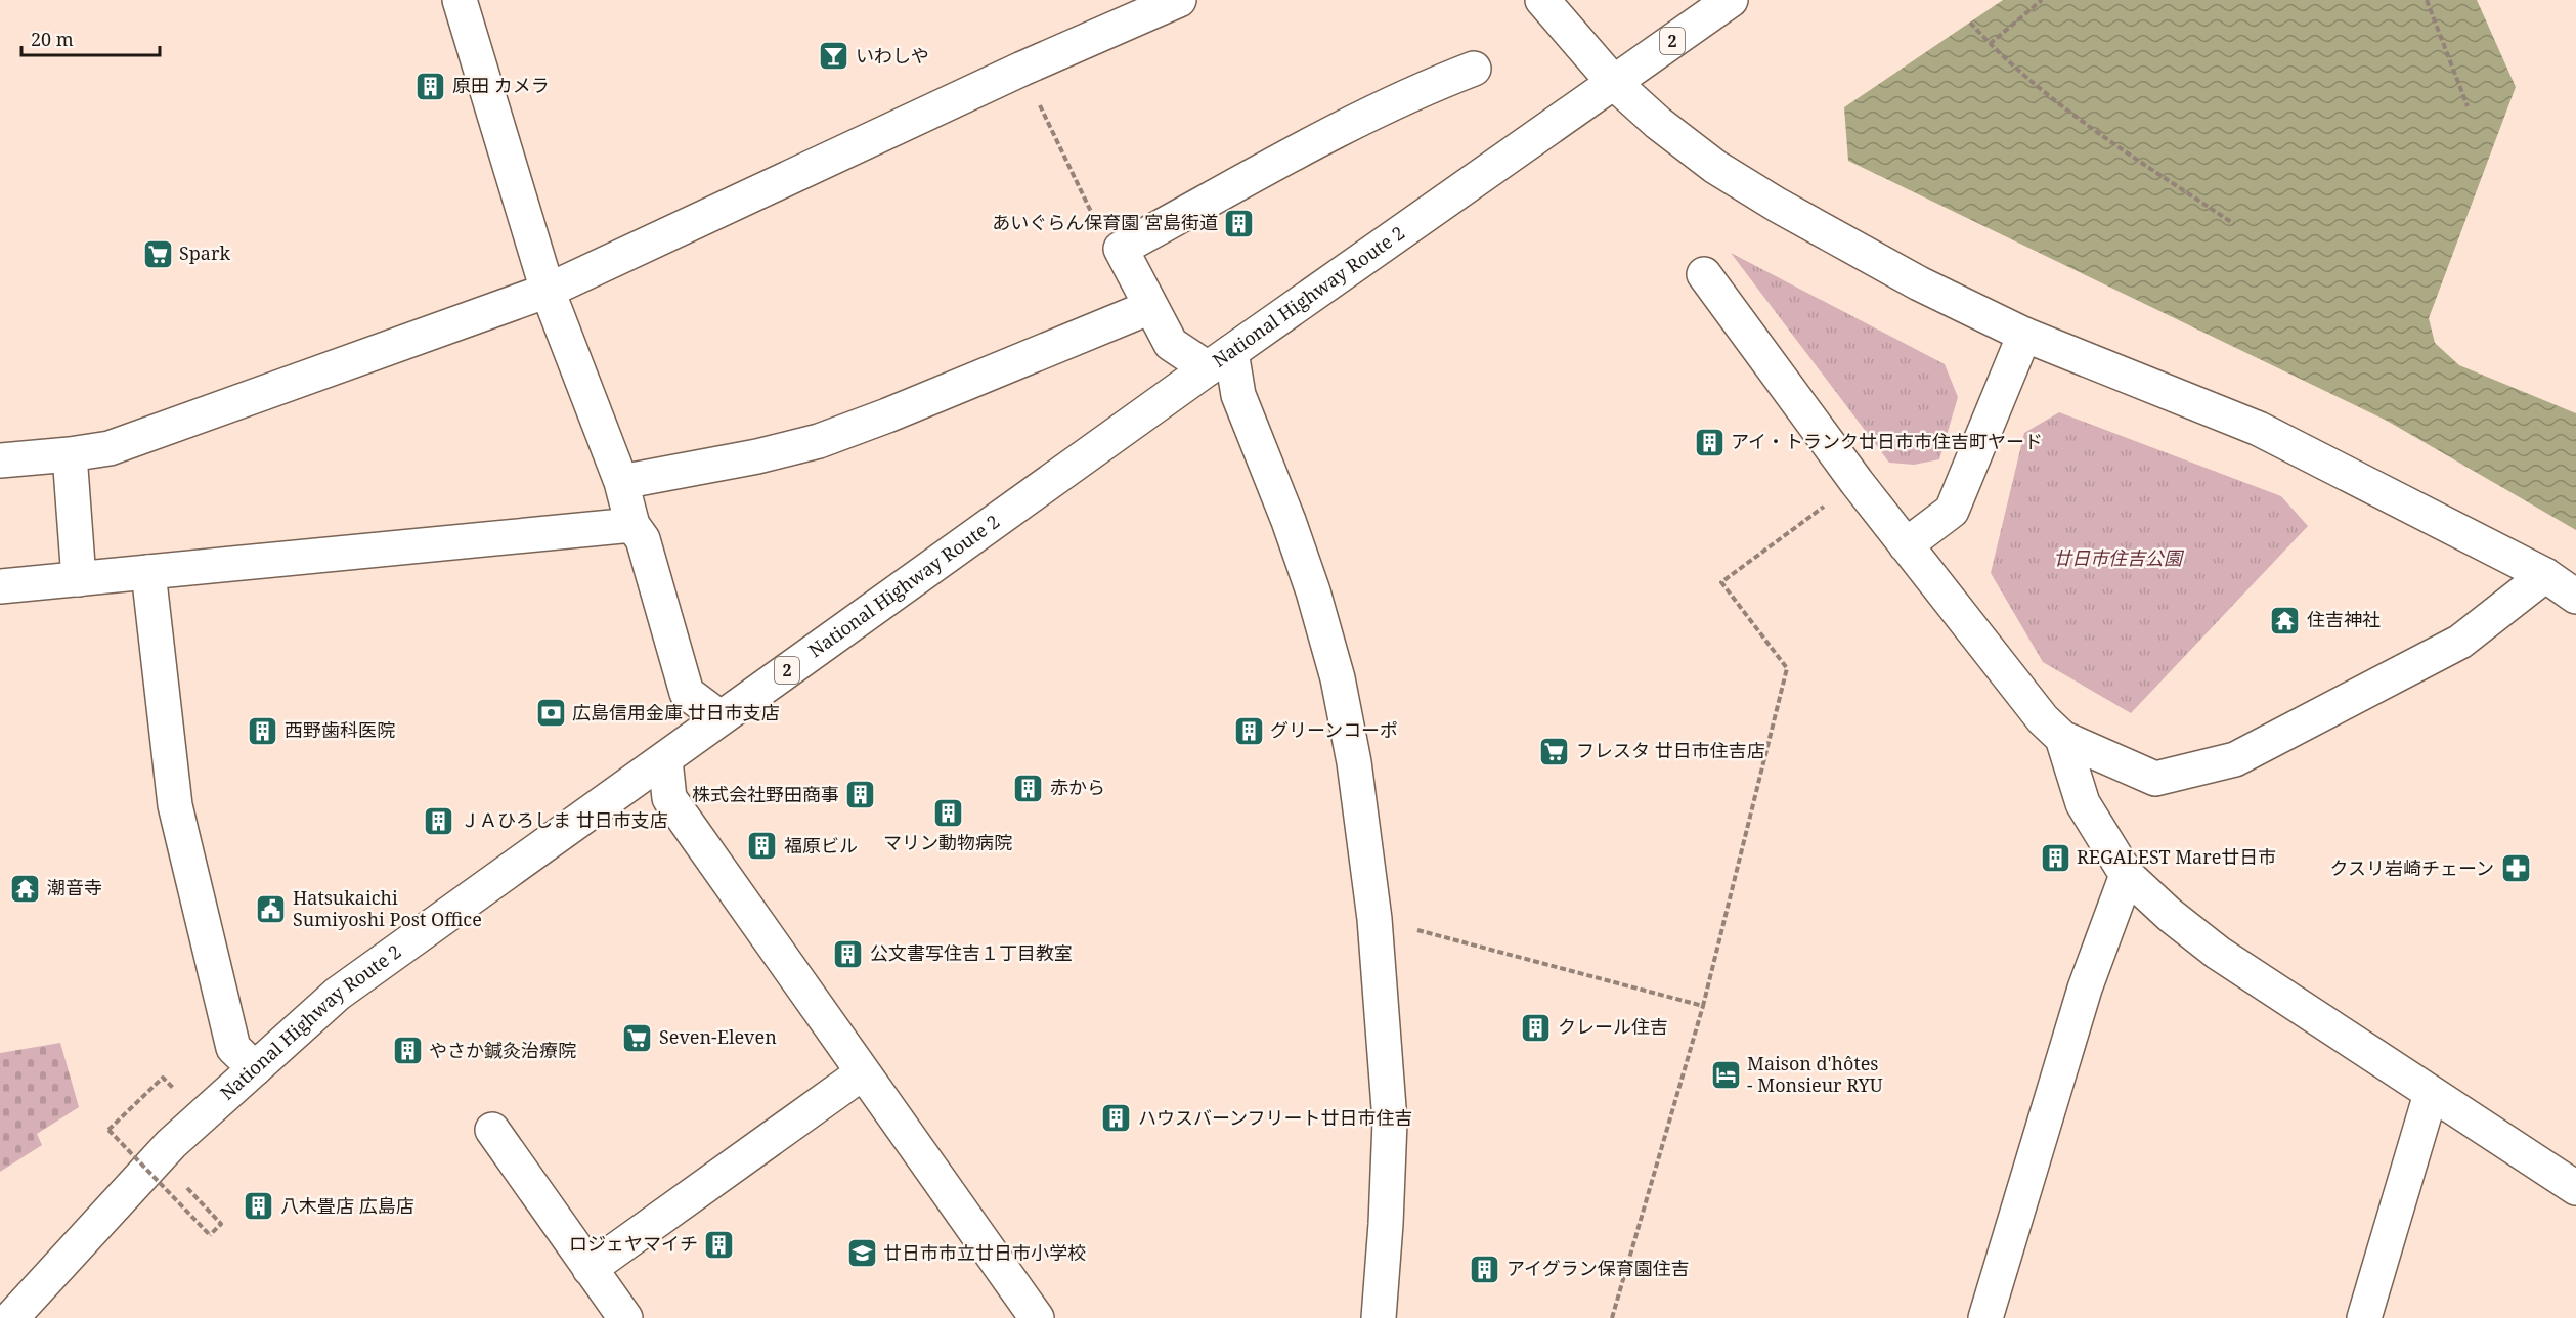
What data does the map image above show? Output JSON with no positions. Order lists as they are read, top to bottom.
{
  "streets": {
    "main road": ["2", "National Highway Route 2"]
  },
  "parks": ["廿日市住吉公園"],
  "places": {
    "bar": ["いわしや"],
    "building": [
      "原田 カメラ",
      "あいぐらん保育園 宮島街道",
      "アイ・トランク廿日市市住吉町ヤード",
      "西野歯科医院",
      "グリーンコーポ",
      "赤から",
      "株式会社野田商事",
      "マリン動物病院",
      "ＪＡひろしま 廿日市支店",
      "福原ビル",
      "REGALEST Mare廿日市",
      "公文書写住吉１丁目教室",
      "クレール住吉",
      "やさか鍼灸治療院",
      "ハウスバーンフリート廿日市住吉",
      "八木畳店 広島店",
      "ロジェヤマイチ",
      "アイグラン保育園住吉"
    ],
    "supermarket": ["Spark", "フレスタ 廿日市住吉店", "Seven-Eleven"],
    "temple": ["住吉神社", "潮音寺"],
    "bank": ["広島信用金庫 廿日市支店"],
    "pharmacy": ["クスリ岩崎チェーン"],
    "public building": ["Hatsukaichi Sumiyoshi Post Office"],
    "hotel": ["Maison d'hôtes - Monsieur RYU"],
    "school or university": ["廿日市市立廿日市小学校"]
  },
  "scale_bar": "20 m"
}
